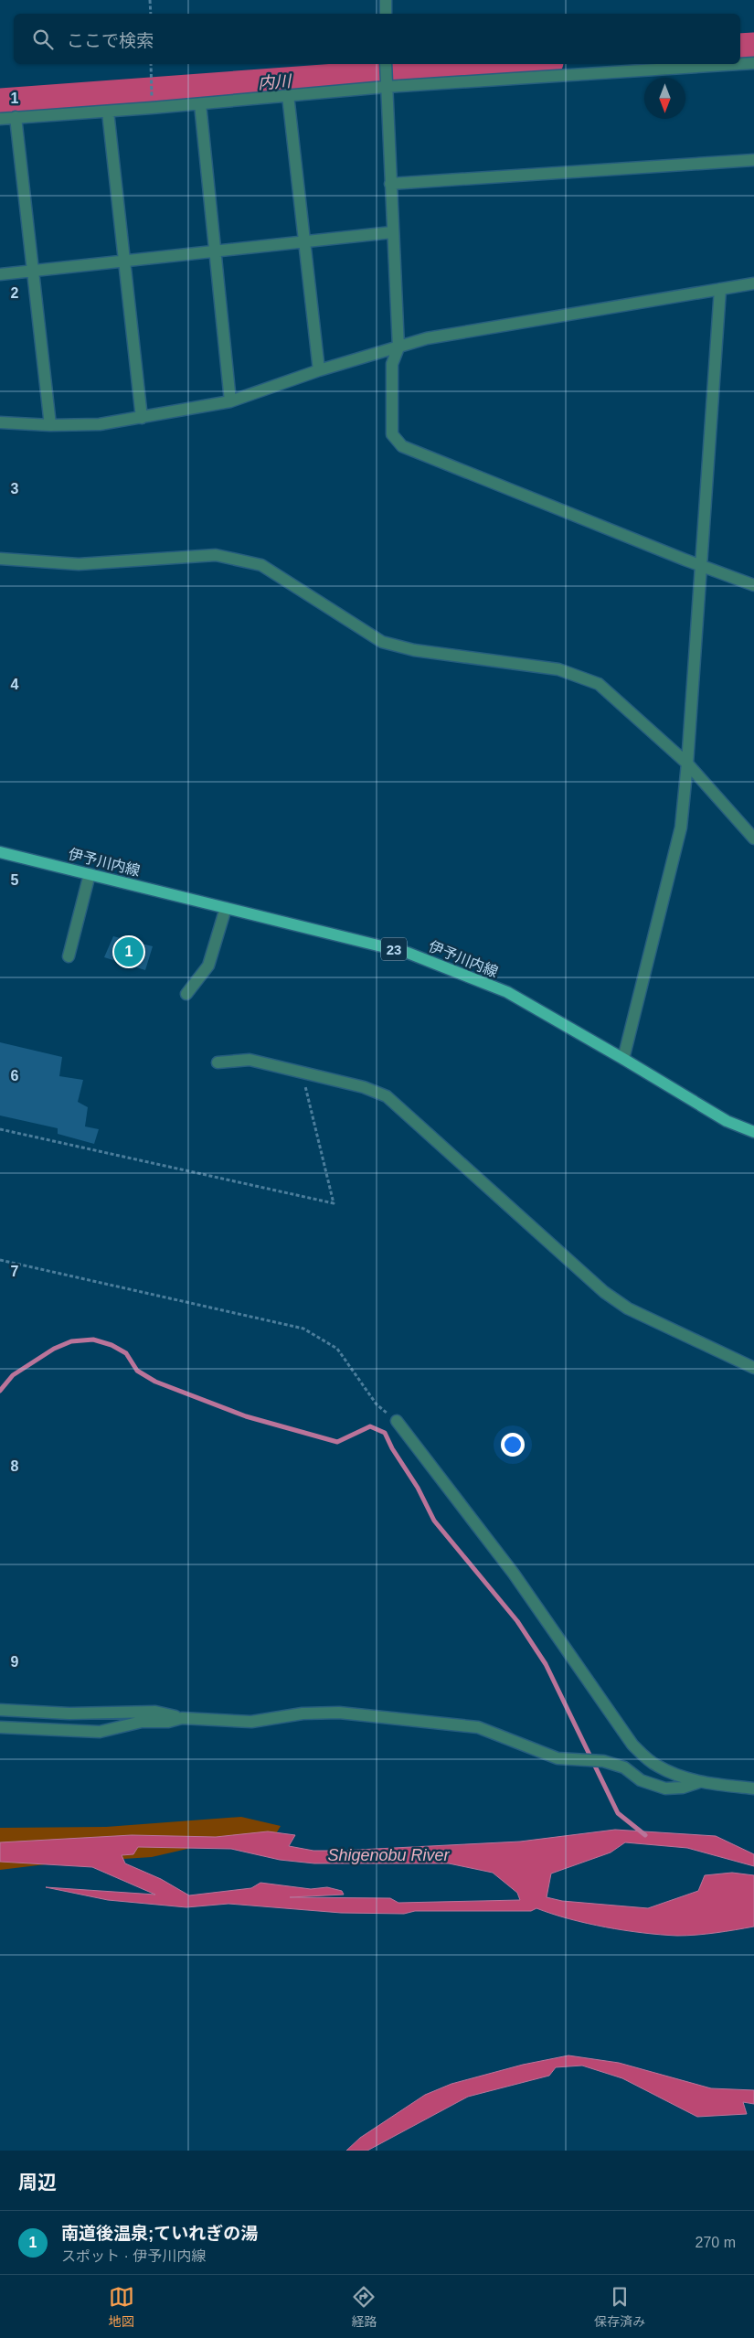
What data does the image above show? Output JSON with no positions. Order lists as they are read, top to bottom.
{
  "streets": {
    "main road": ["伊予川内線", "23"]
  },
  "water": ["内川", "Shigenobu River"],
  "north": "bottom",
  "page": {
    "search": "ここで検索",
    "pins": "1",
    "heading": "周辺",
    "list": [
      {
        "mark": "1",
        "name": "南道後温泉;ていれぎの湯",
        "note": "スポット · 伊予川内線",
        "value": "270 m"
      }
    ],
    "nav": ["地図", "経路", "保存済み"]
  },
  "grid": {
    "rows": [
      "1",
      "2",
      "3",
      "4",
      "5",
      "6",
      "7",
      "8",
      "9"
    ]
  }
}
